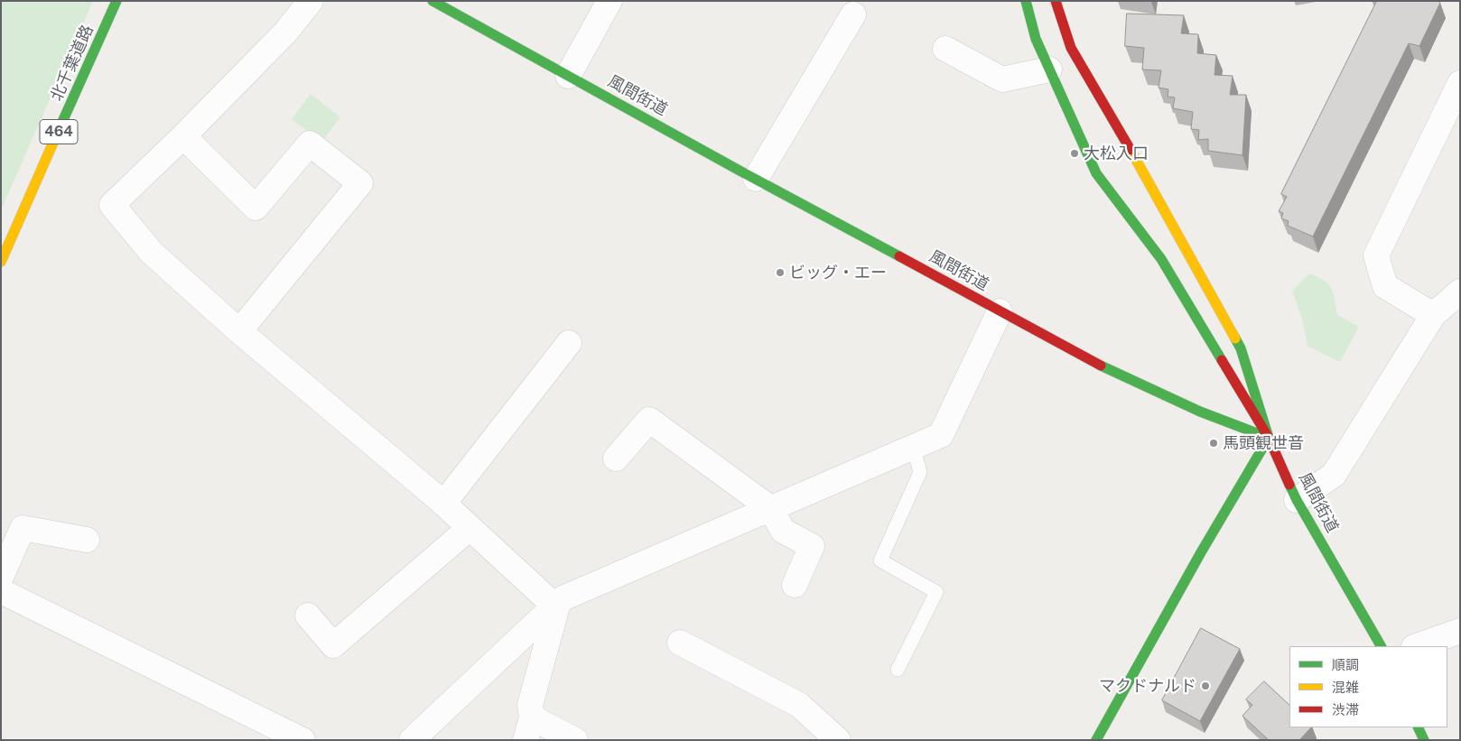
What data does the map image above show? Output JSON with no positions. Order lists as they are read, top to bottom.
{
  "streets": {
    "main road": ["北千葉道路", "風間街道", "464"]
  },
  "places": [
    "大松入口",
    "ビッグ・エー",
    "馬頭観世音",
    "マクドナルド"
  ],
  "legend": ["順調", "混雑", "渋滞"]
}
